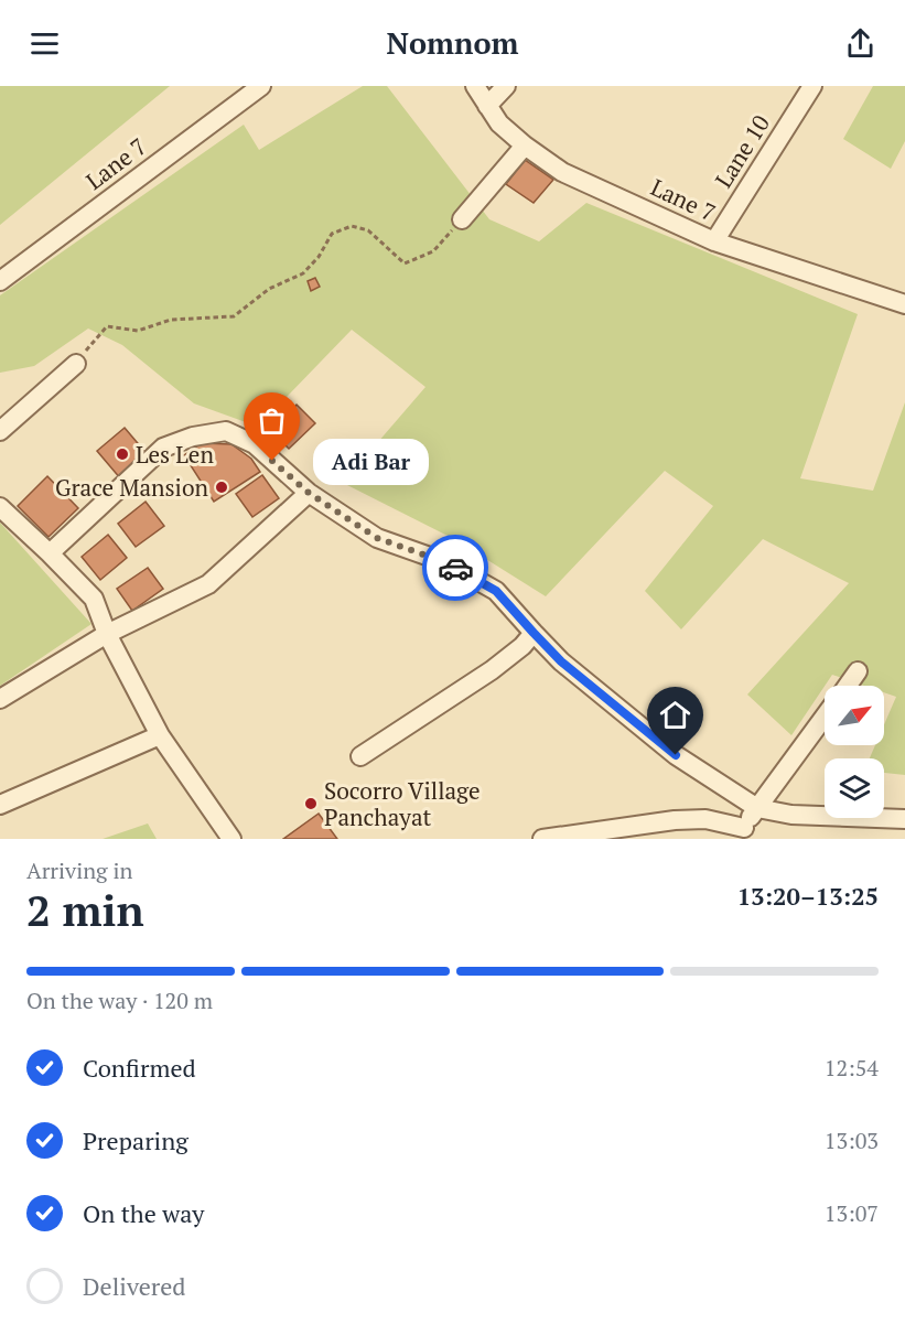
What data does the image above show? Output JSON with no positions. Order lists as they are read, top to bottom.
{
  "streets": {
    "street": ["Lane 10", "Lane 7"]
  },
  "crossings": [
    ["Lane 10", "Lane 7"]
  ],
  "places": [
    "Les Len",
    "Adi Bar",
    "Grace Mansion",
    "Socorro Village Panchayat"
  ],
  "north": "top right",
  "page": {
    "header": "Nomnom",
    "bubble": "Adi Bar",
    "heading": ["2 min", "Arriving in", "13:20–13:25"],
    "bar": "On the way · 120 m",
    "list": [
      ["Confirmed", "12:54"],
      ["Preparing", "13:03"],
      ["On the way", "13:07"],
      "Delivered"
    ]
  }
}
